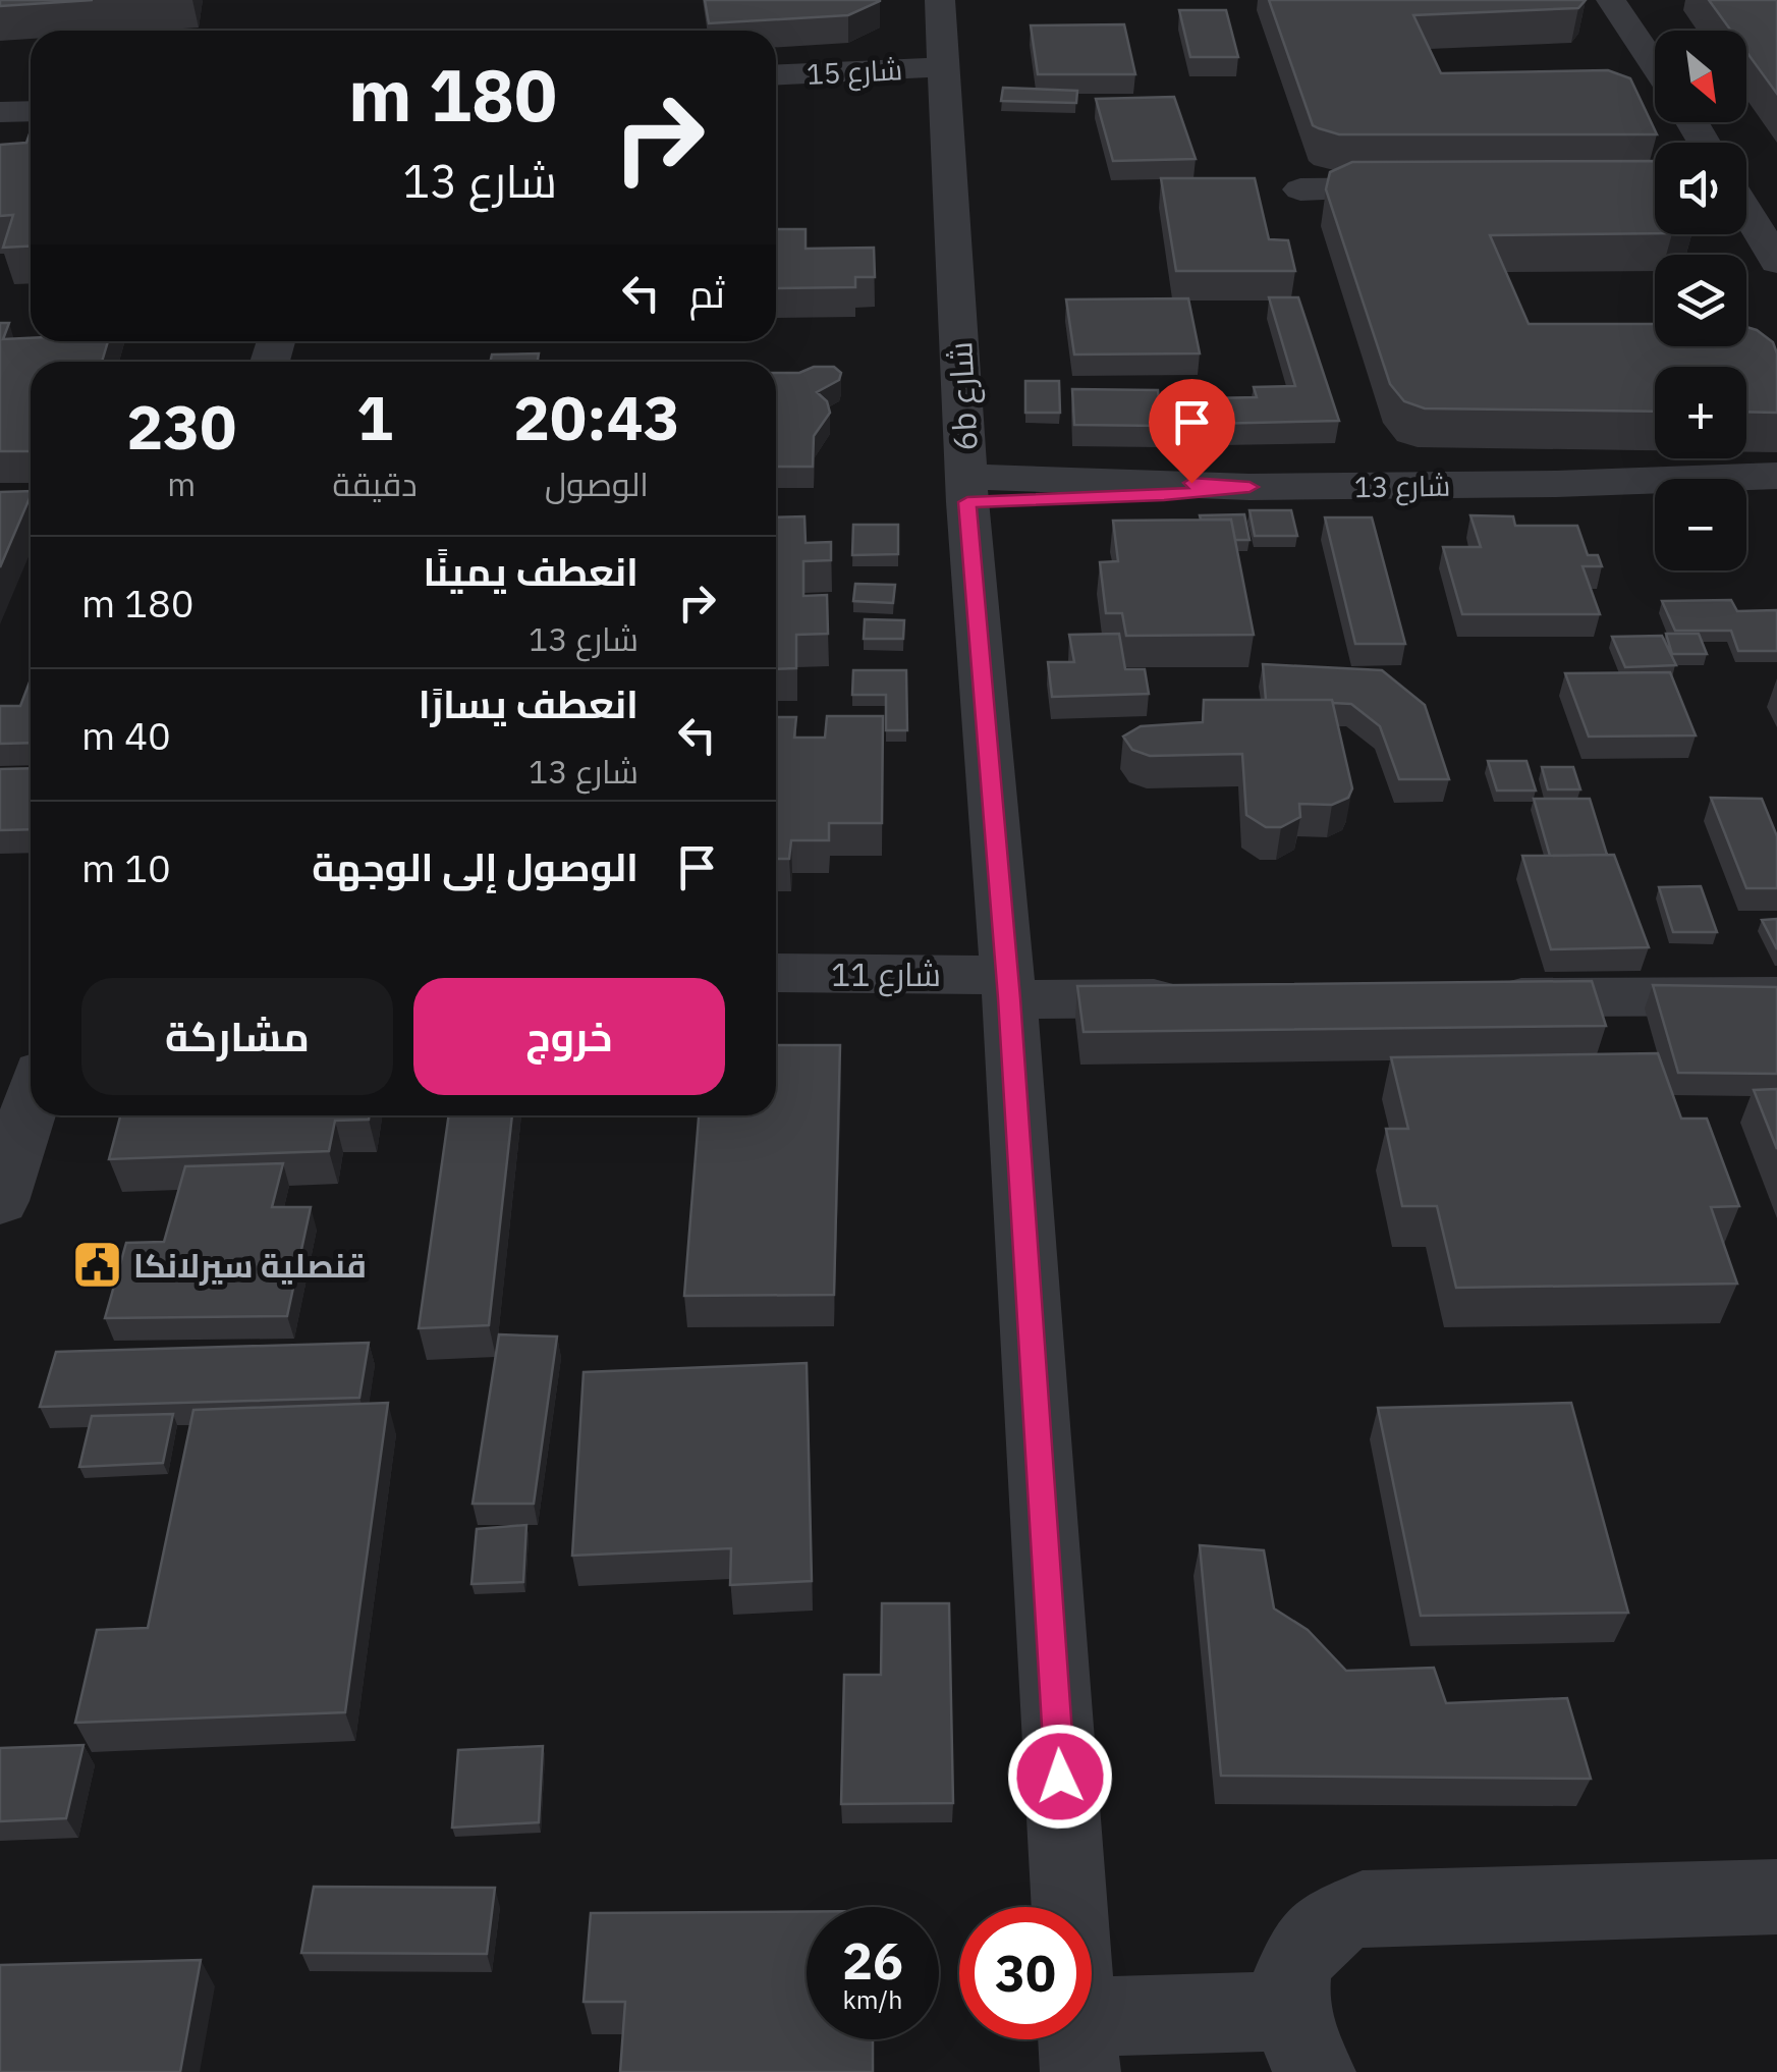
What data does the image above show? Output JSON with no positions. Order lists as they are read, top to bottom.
{
  "streets": {
    "street": [
      "شارع 15",
      "6b شارع",
      "شارع 13",
      "شارع 11"
    ]
  },
  "crossings": [
    ["شارع 15", "6b شارع"],
    ["6b شارع", "شارع 13"],
    ["6b شارع", "شارع 11"]
  ],
  "places": {
    "public building": ["قنصلية سيرلانكا"]
  },
  "north": "bottom right",
  "page": {
    "map_buttons": ["+", "−"],
    "turn": ["180 m", "شارع 13"],
    "then": "ثم",
    "eta": [
      "20:43",
      "الوصول",
      "1",
      "دقيقة",
      "230",
      "m"
    ],
    "list": [
      {
        "name": "انعطف يمينًا",
        "note": "شارع 13",
        "value": "180 m"
      },
      {
        "name": "انعطف يسارًا",
        "note": "شارع 13",
        "value": "40 m"
      },
      {
        "name": "الوصول إلى الوجهة",
        "value": "10 m"
      }
    ],
    "buttons": ["خروج", "مشاركة"],
    "speed": "26 km/h",
    "limit": "30"
  }
}
